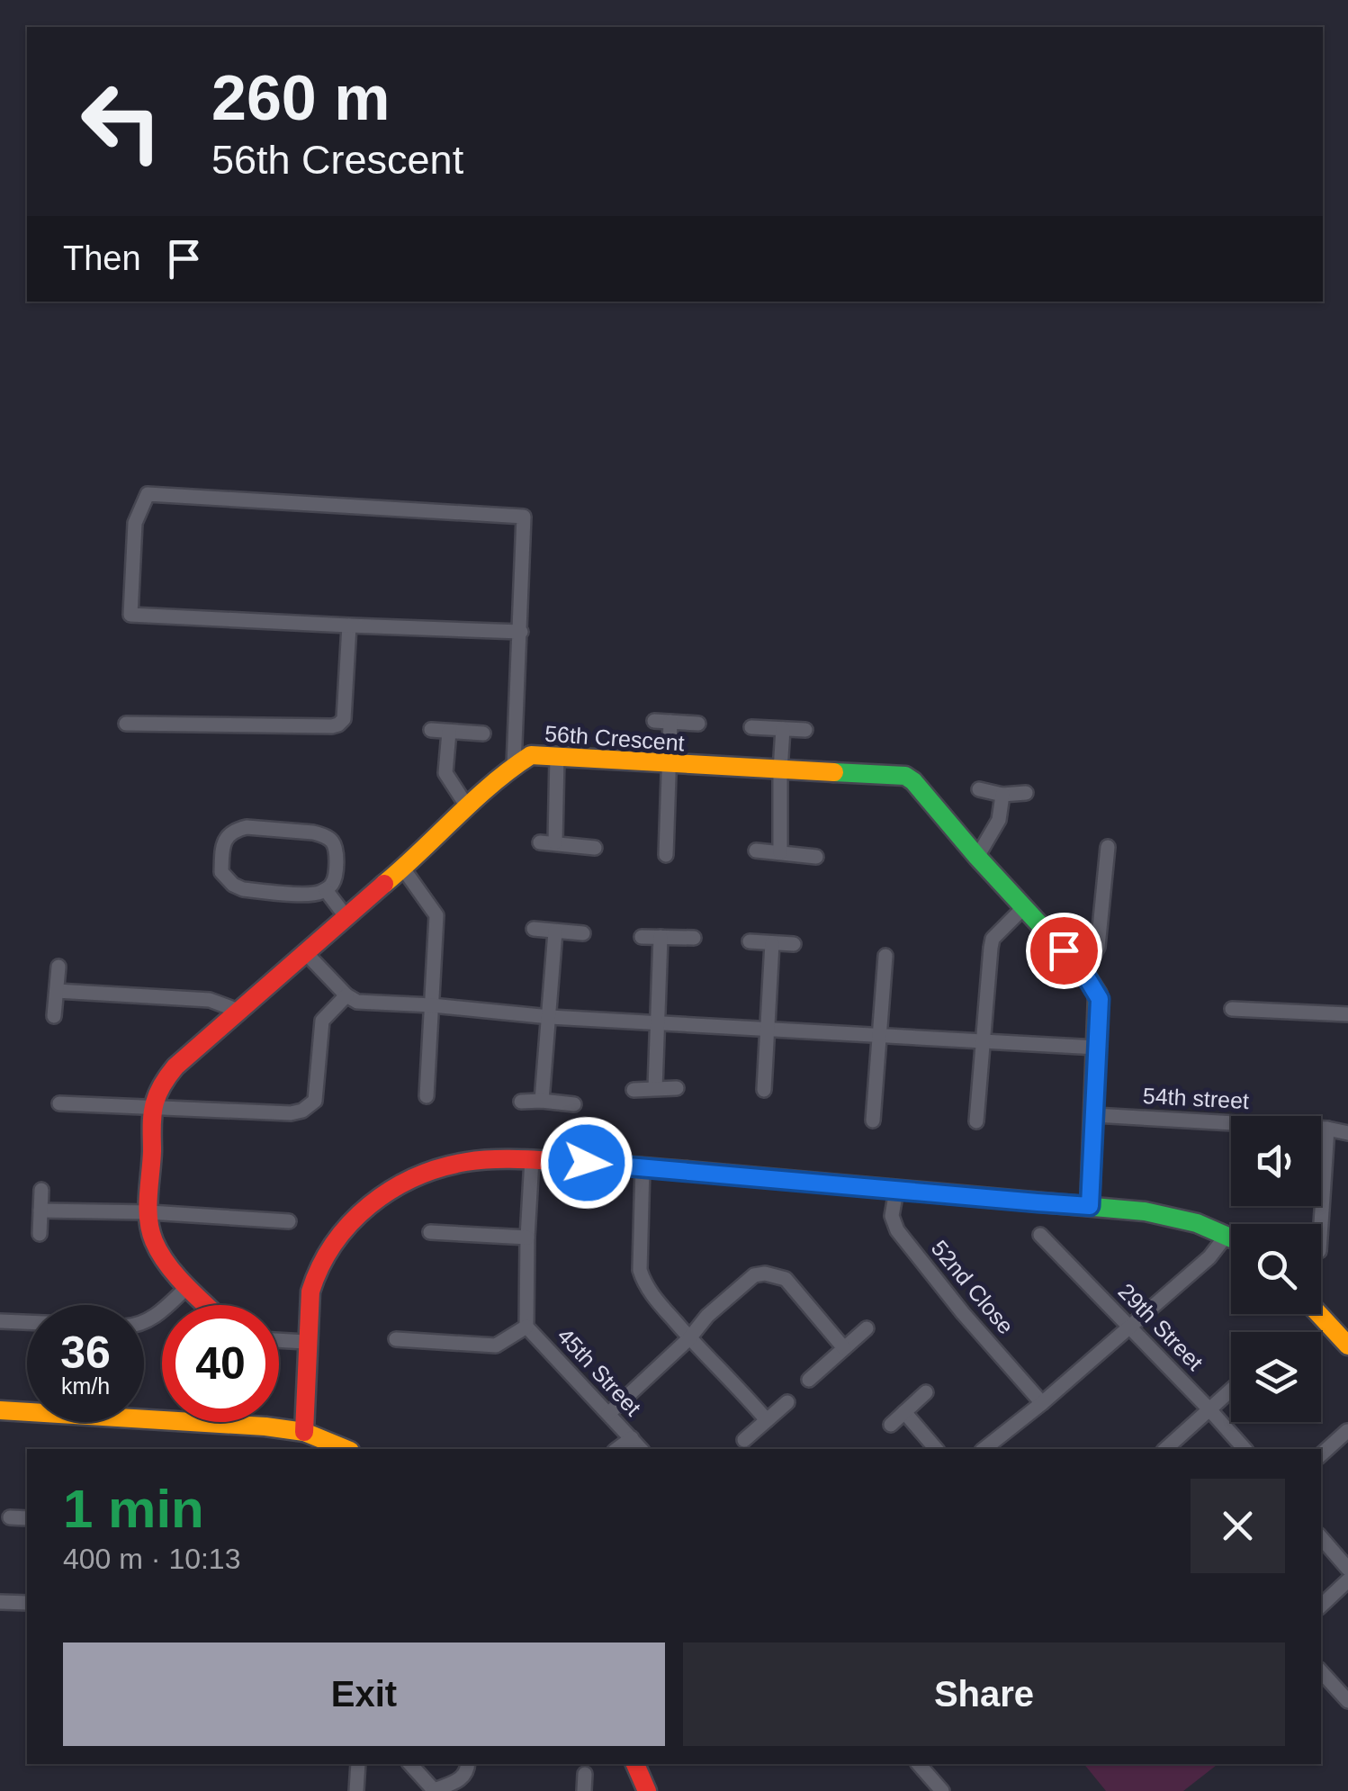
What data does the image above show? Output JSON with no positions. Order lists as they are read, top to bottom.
{
  "streets": {
    "street": [
      "56th Crescent",
      "54th street",
      "52nd Close",
      "29th Street",
      "45th Street"
    ]
  },
  "crossings": [
    ["56th Crescent", "54th street"]
  ],
  "page": {
    "turn": ["260 m", "56th Crescent"],
    "then": "Then",
    "speed": "36 km/h",
    "limit": "40",
    "heading": ["1 min", "400 m · 10:13"],
    "buttons": ["Exit", "Share"]
  }
}
